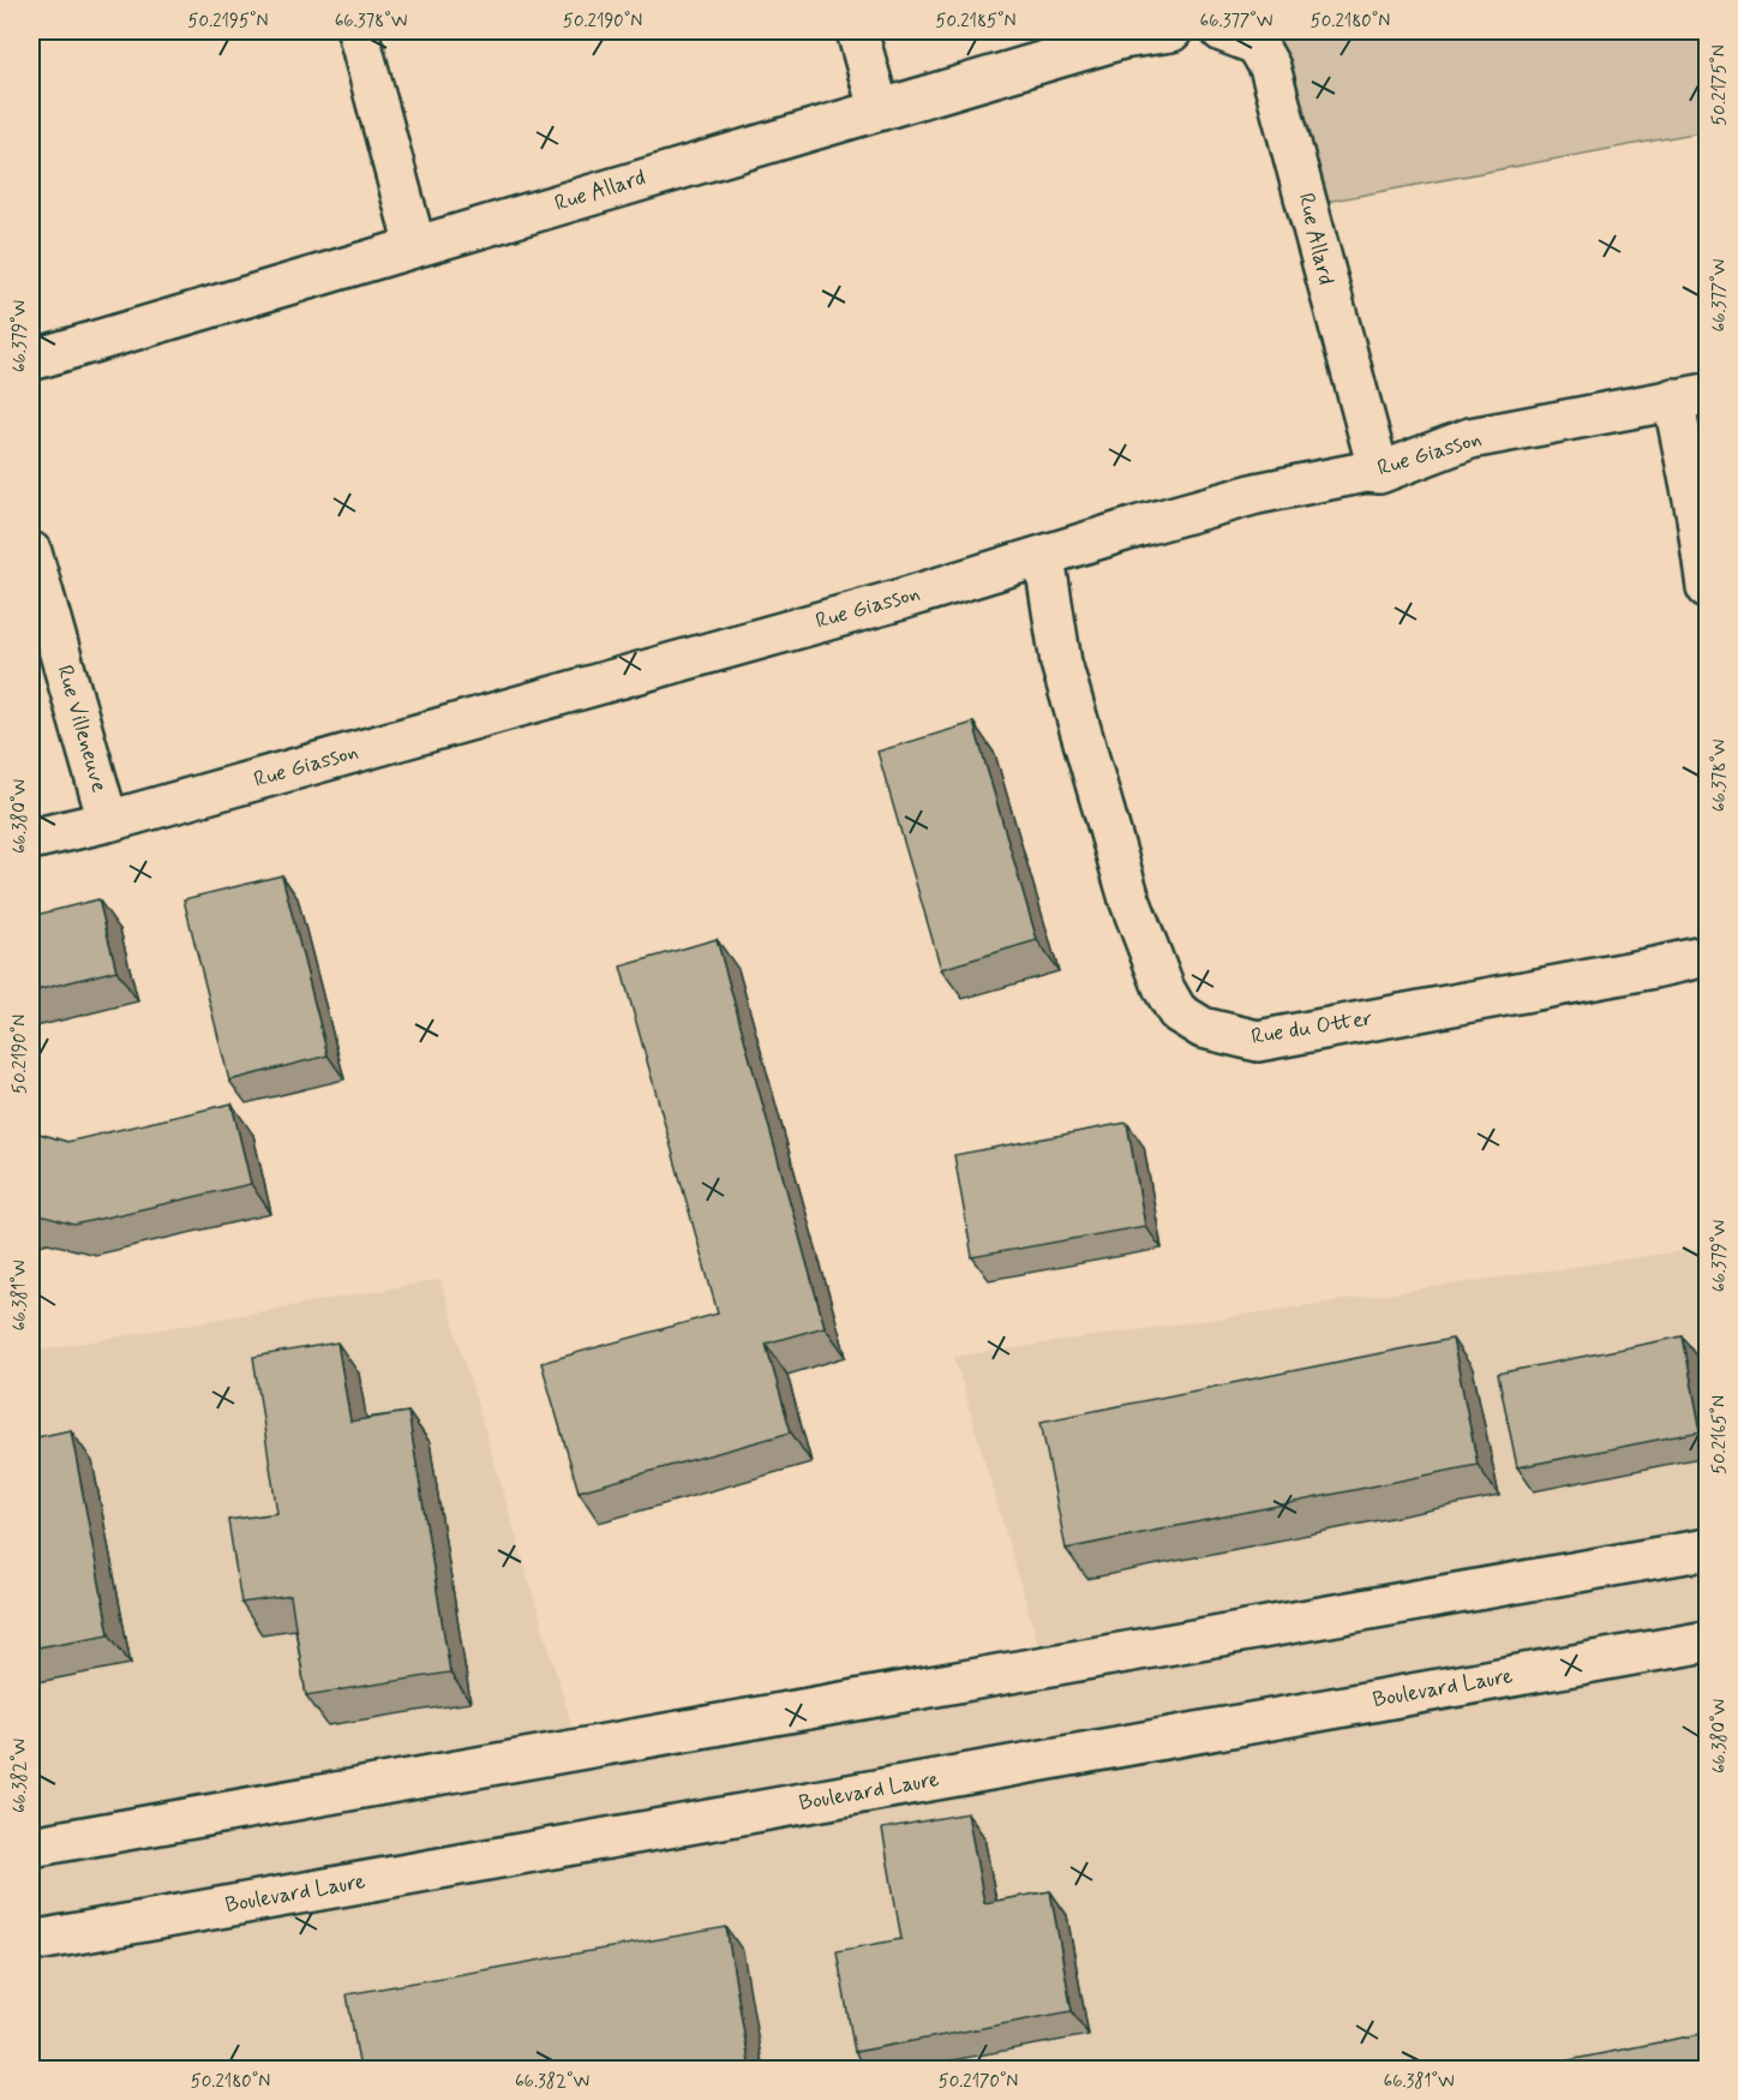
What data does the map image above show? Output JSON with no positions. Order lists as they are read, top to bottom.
{
  "streets": {
    "main road": [
      "Rue Allard",
      "Rue Giasson",
      "Rue Villeneuve",
      "Rue du Otter",
      "Boulevard Laure"
    ]
  },
  "crossings": [
    ["Rue Allard", "Rue Giasson"],
    ["Rue Giasson", "Rue Villeneuve"],
    ["Rue Giasson", "Rue du Otter"]
  ],
  "coordinates": [
    "50.2195°N",
    "66.378°W",
    "50.2190°N",
    "50.2185°N",
    "66.377°W",
    "50.2180°N",
    "50.2175°N",
    "66.379°W",
    "66.380°W",
    "66.381°W",
    "50.2165°N",
    "66.382°W",
    "50.2170°N"
  ]
}
